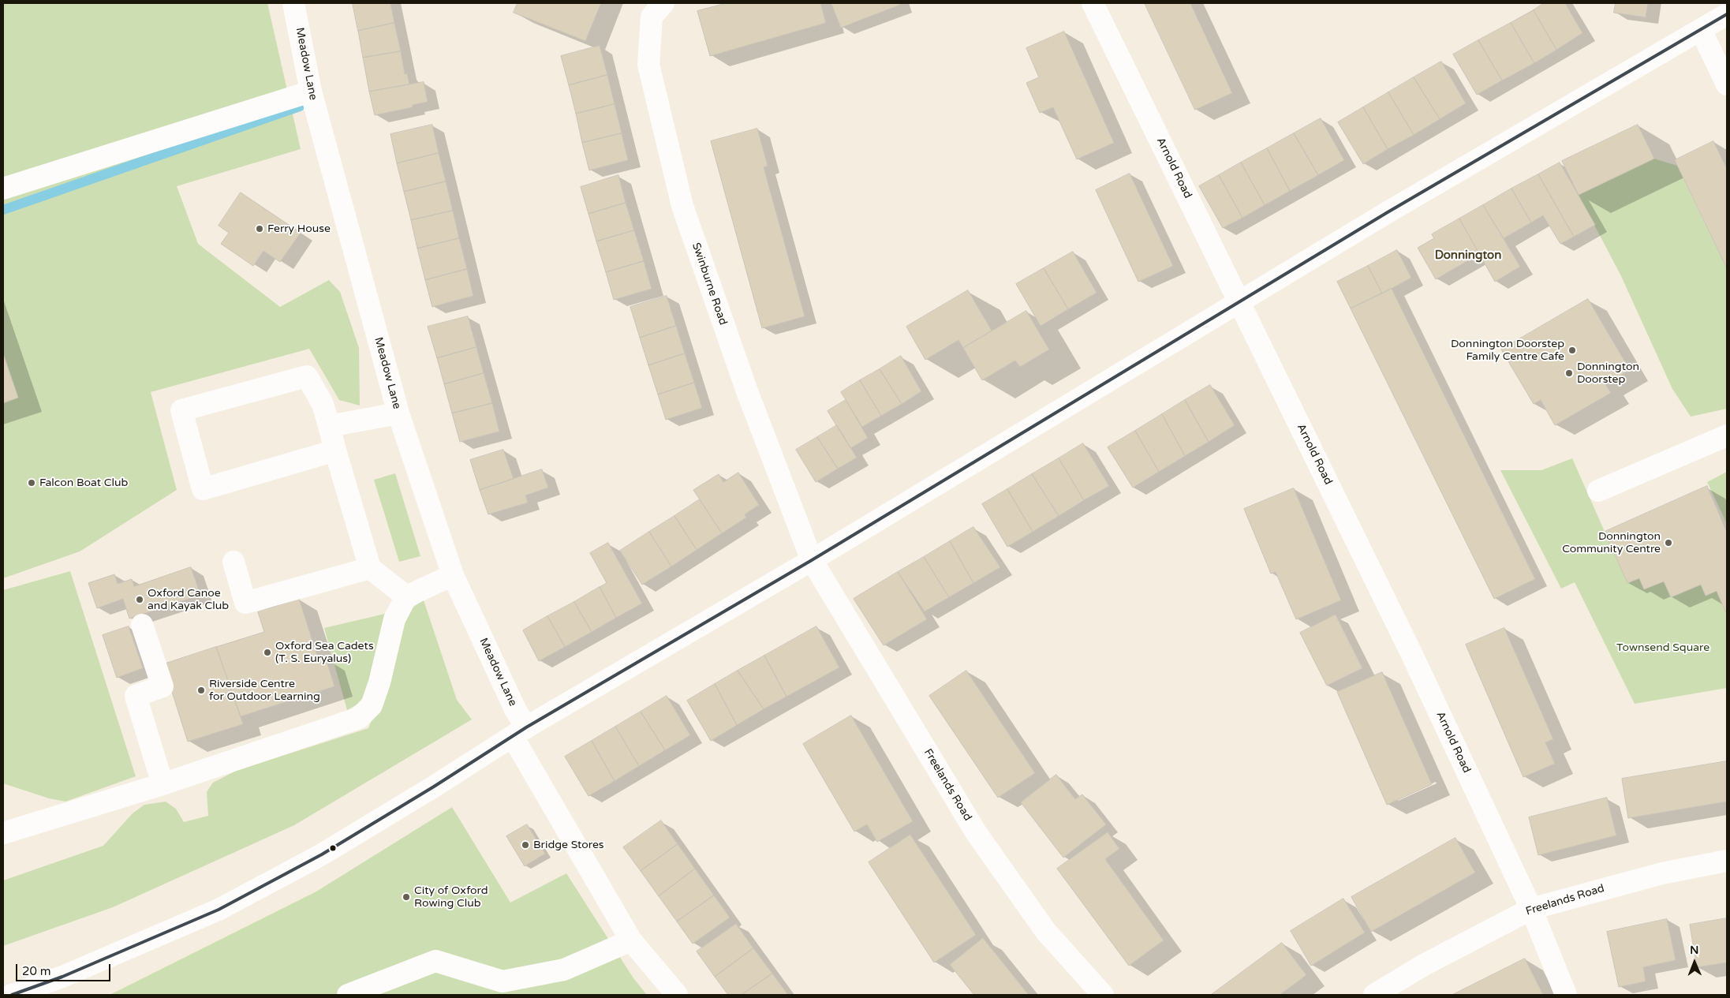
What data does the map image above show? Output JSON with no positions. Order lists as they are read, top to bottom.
{
  "streets": {
    "street": [
      "Meadow Lane",
      "Arnold Road",
      "Swinburne Road",
      "Freelands Road"
    ]
  },
  "crossings": [
    ["Arnold Road", "Freelands Road"],
    ["Swinburne Road", "Freelands Road"]
  ],
  "districts": ["Donnington"],
  "parks": ["Townsend Square"],
  "places": [
    "Ferry House",
    "Donnington Doorstep Family Centre Cafe",
    "Donnington Doorstep",
    "Falcon Boat Club",
    "Donnington Community Centre",
    "Oxford Canoe and Kayak Club",
    "Oxford Sea Cadets (T. S. Euryalus)",
    "Riverside Centre for Outdoor Learning",
    "Bridge Stores",
    "City of Oxford Rowing Club"
  ],
  "scale_bar": "20 m",
  "north": "top"
}
